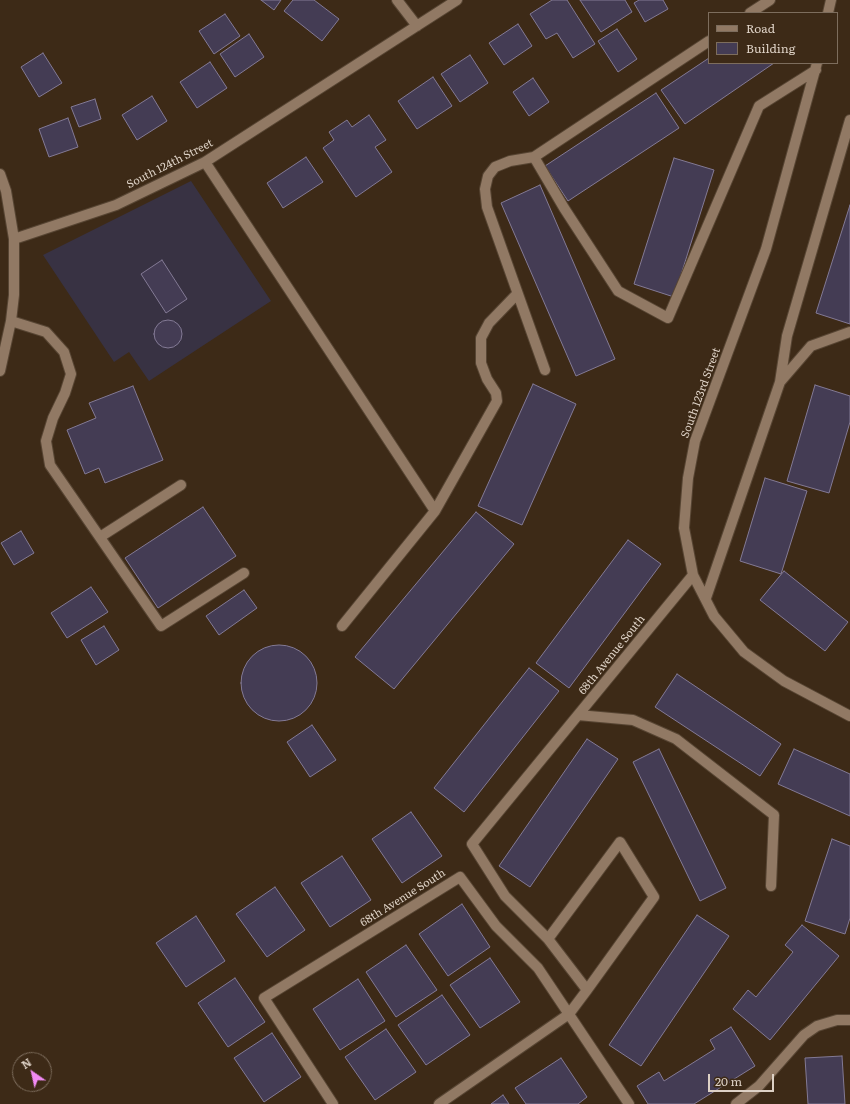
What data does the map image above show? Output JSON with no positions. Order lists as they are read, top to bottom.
{
  "streets": {
    "street": ["South 124th Street", "South 123rd Street", "68th Avenue South"]
  },
  "crossings": [
    ["South 123rd Street", "68th Avenue South"]
  ],
  "legend": ["Road", "Building"],
  "scale_bar": "20 m",
  "north": "top left"
}
